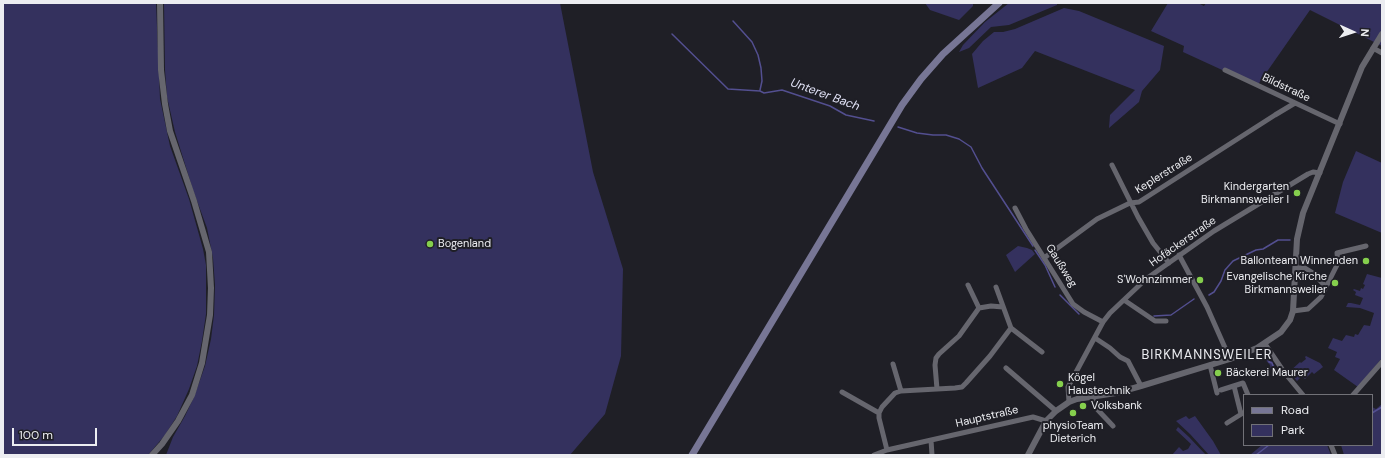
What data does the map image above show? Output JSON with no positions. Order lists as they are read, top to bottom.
{
  "streets": {
    "street": [
      "Bildstraße",
      "Keplerstraße",
      "Hofäckerstraße",
      "Gaußweg",
      "Hauptstraße"
    ]
  },
  "crossings": [
    ["Bildstraße", "Keplerstraße"],
    ["Keplerstraße", "Gaußweg"],
    ["Hofäckerstraße", "Gaußweg"]
  ],
  "districts": ["BIRKMANNSWEILER"],
  "water": ["Unterer Bach"],
  "places": [
    "Kindergarten Birkmannsweiler I",
    "Bogenland",
    "Ballonteam Winnenden",
    "S'Wohnzimmer",
    "Evangelische Kirche Birkmannsweiler",
    "Bäckerei Maurer",
    "Kögel Haustechnik",
    "Volksbank",
    "physioTeam Dieterich"
  ],
  "legend": ["Road", "Park"],
  "scale_bar": "100 m",
  "north": "right"
}
